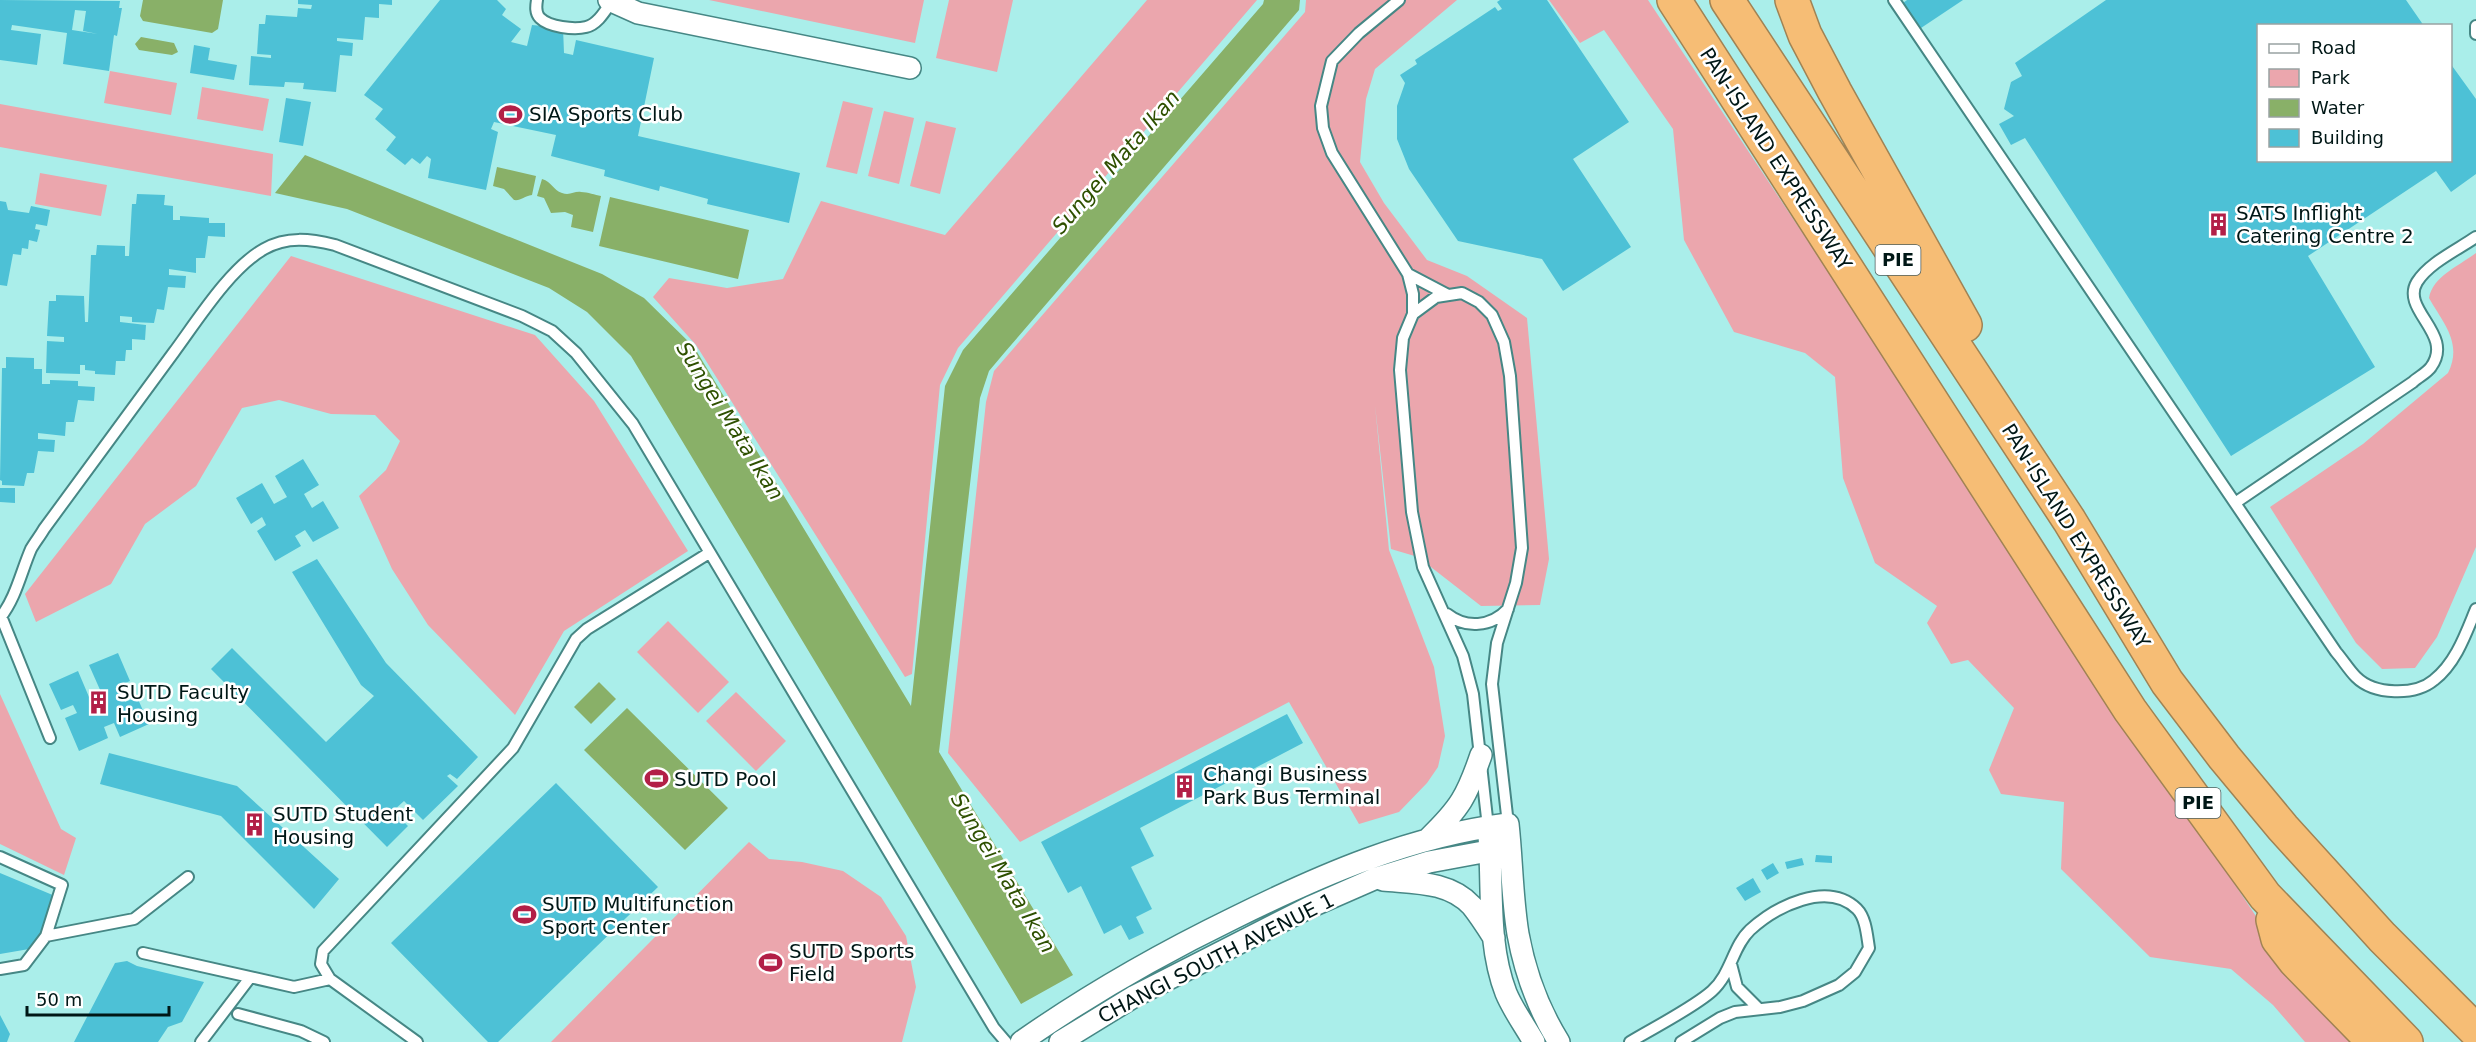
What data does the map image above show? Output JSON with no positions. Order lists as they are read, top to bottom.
{
  "streets": {
    "highway": ["PAN-ISLAND EXPRESSWAY", "PIE"],
    "street": ["CHANGI SOUTH AVENUE 1"]
  },
  "water": ["Sungei Mata Ikan"],
  "places": {
    "sports": [
      "SIA Sports Club",
      "SUTD Pool",
      "SUTD Multifunction Sport Center",
      "SUTD Sports Field"
    ],
    "building": [
      "SATS Inflight Catering Centre 2",
      "SUTD Faculty Housing",
      "Changi Business Park Bus Terminal",
      "SUTD Student Housing"
    ]
  },
  "legend": [
    "Road",
    "Park",
    "Water",
    "Building"
  ],
  "scale_bar": "50 m"
}
